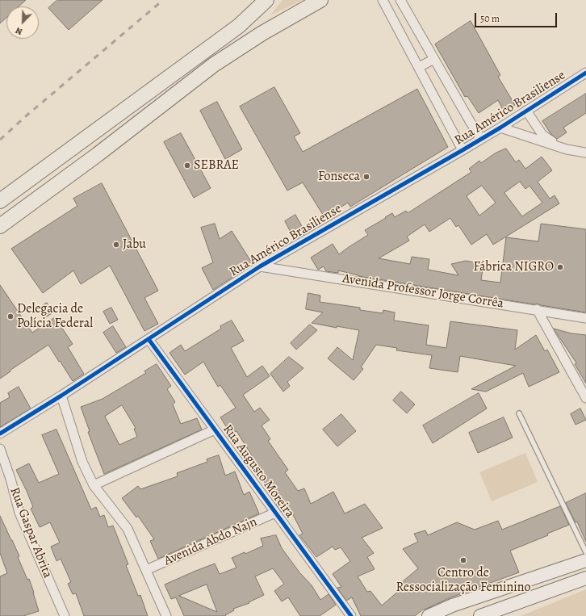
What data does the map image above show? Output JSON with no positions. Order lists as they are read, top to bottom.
{
  "streets": {
    "street": [
      "Rua Américo Brasiliense",
      "Avenida Professor Jorge Corrêa",
      "Rua Augusto Moreira",
      "Rua Gaspar Abrita",
      "Avenida Abdo Najn"
    ]
  },
  "crossings": [
    ["Rua Américo Brasiliense", "Avenida Professor Jorge Corrêa"],
    ["Rua Américo Brasiliense", "Rua Augusto Moreira"],
    ["Rua Augusto Moreira", "Avenida Abdo Najn"]
  ],
  "places": [
    "SEBRAE",
    "Fonseca",
    "Jabu",
    "Fábrica NIGRO",
    "Delegacia de Polícia Federal",
    "Centro de Ressocialização Feminino"
  ],
  "scale_bar": "50 m",
  "north": "bottom left"
}
